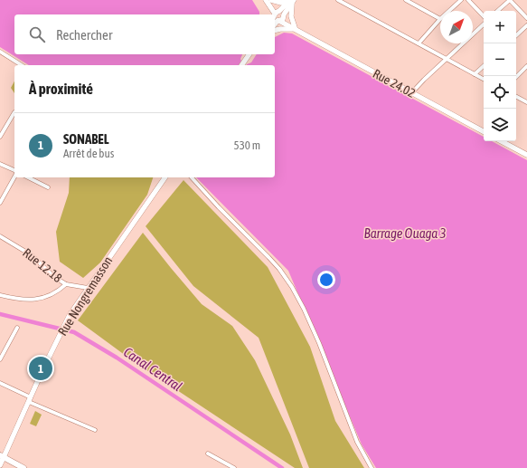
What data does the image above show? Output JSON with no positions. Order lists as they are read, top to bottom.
{
  "streets": {
    "street": ["Rue 24.02", "Rue 12.18", "Rue Nongremasson"]
  },
  "water": ["Barrage Ouaga 3", "Canal Central"],
  "north": "top right",
  "page": {
    "map_buttons": ["+", "−"],
    "search": "Rechercher",
    "heading": "À proximité",
    "list": [
      {
        "mark": "1",
        "name": "SONABEL",
        "note": "Arrêt de bus",
        "value": "530 m"
      }
    ],
    "pins": "1"
  }
}
